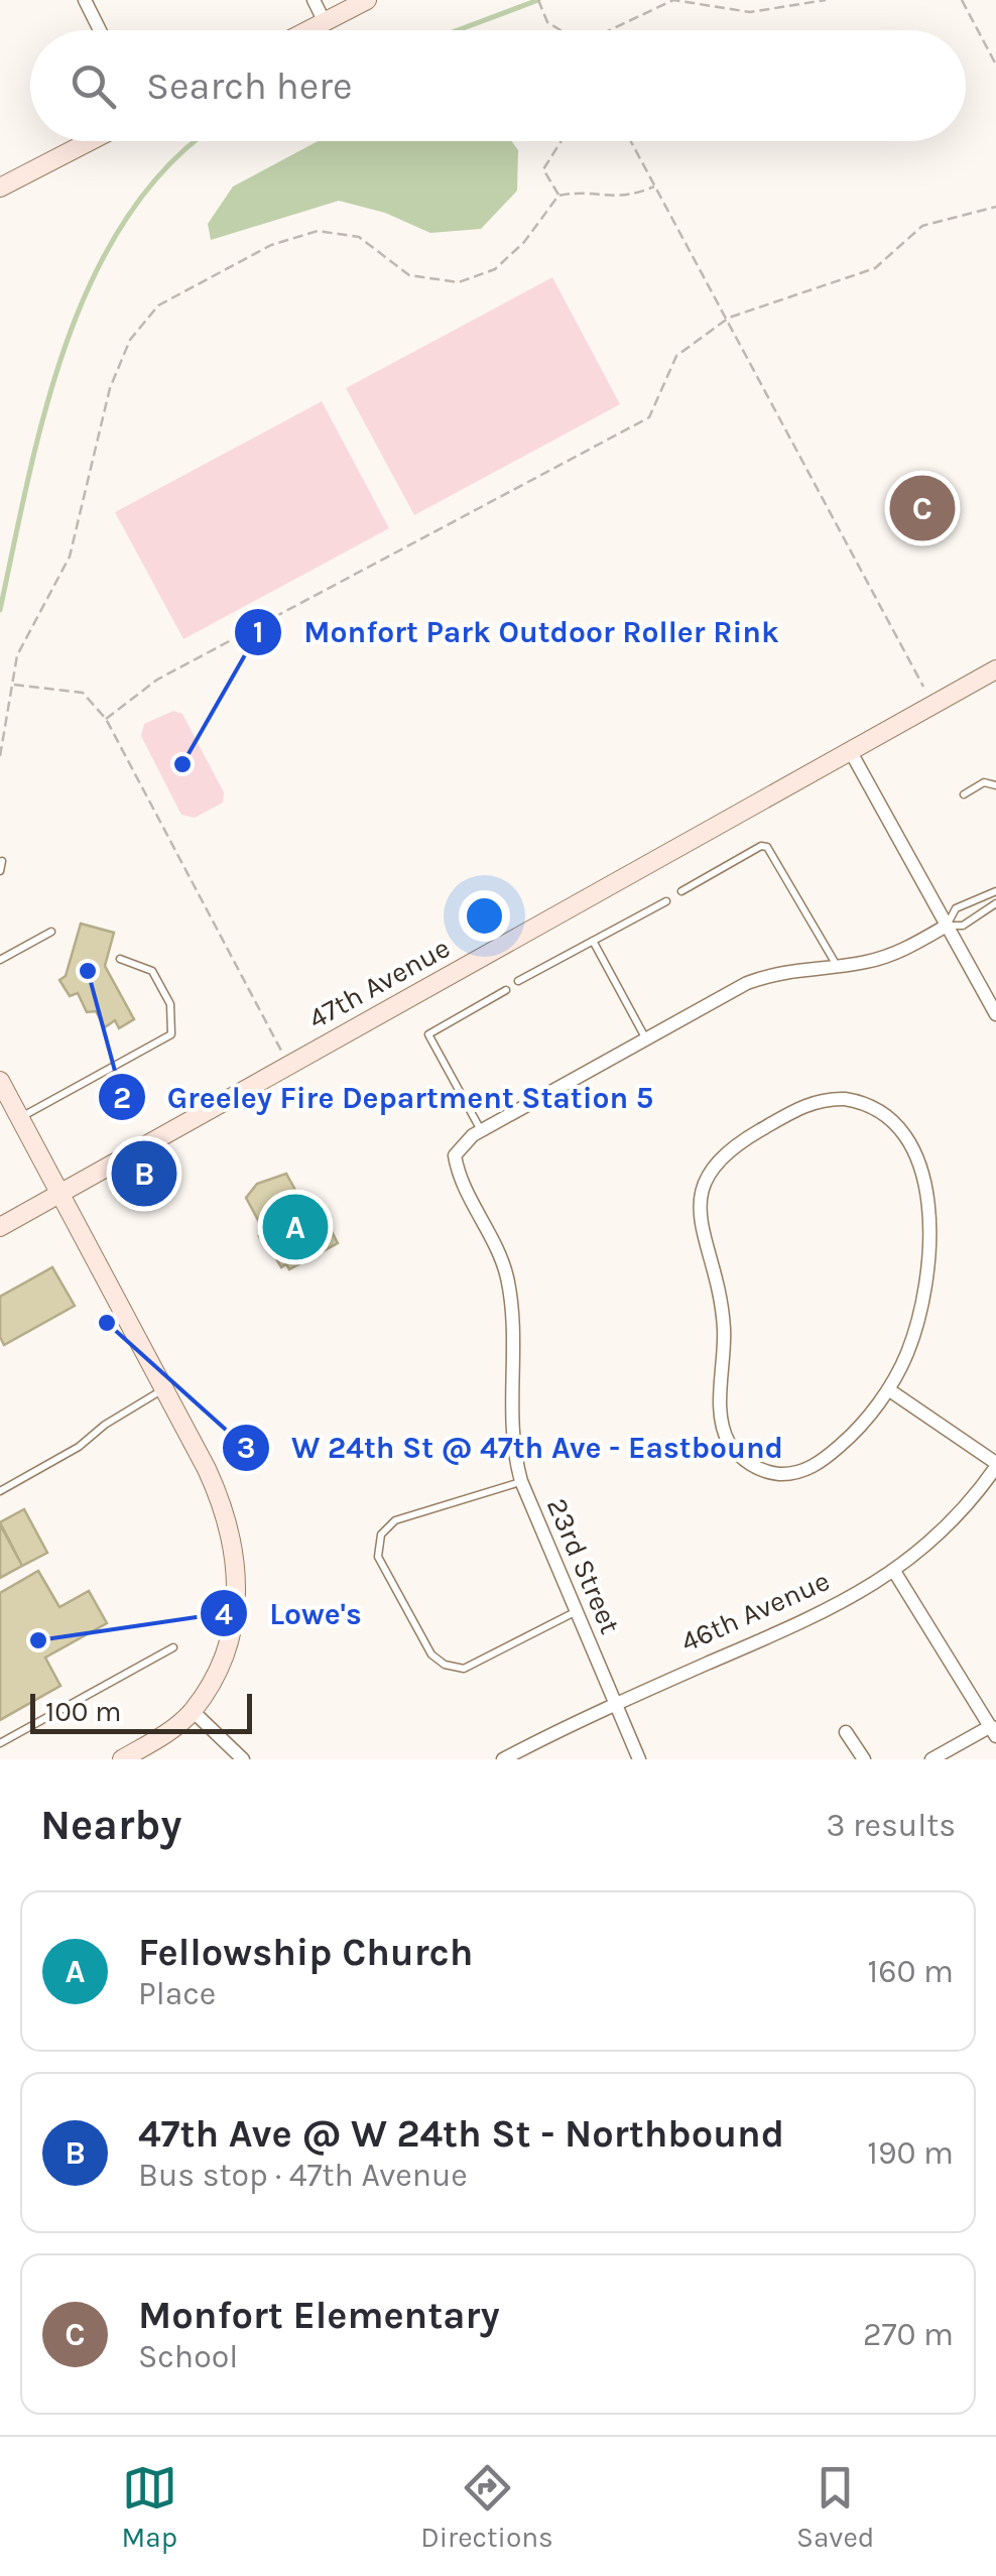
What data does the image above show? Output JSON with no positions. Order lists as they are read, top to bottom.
{
  "streets": {
    "main road": ["47th Avenue"],
    "street": ["23rd Street", "46th Avenue"]
  },
  "crossings": [
    ["23rd Street", "46th Avenue"]
  ],
  "places": [
    "Monfort Park Outdoor Roller Rink",
    "Greeley Fire Department Station 5",
    "W 24th St @ 47th Ave - Eastbound",
    "Lowe's"
  ],
  "scale_bar": "100 m",
  "page": {
    "search": "Search here",
    "pins": ["C", "B", "A"],
    "scale": "100 m",
    "heading": ["Nearby", "3 results"],
    "list": [
      {
        "mark": "A",
        "name": "Fellowship Church",
        "note": "Place",
        "value": "160 m"
      },
      {
        "mark": "B",
        "name": "47th Ave @ W 24th St - Northbound",
        "note": "Bus stop · 47th Avenue",
        "value": "190 m"
      },
      {
        "mark": "C",
        "name": "Monfort Elementary",
        "note": "School",
        "value": "270 m"
      }
    ],
    "nav": ["Map", "Directions", "Saved"]
  }
}
